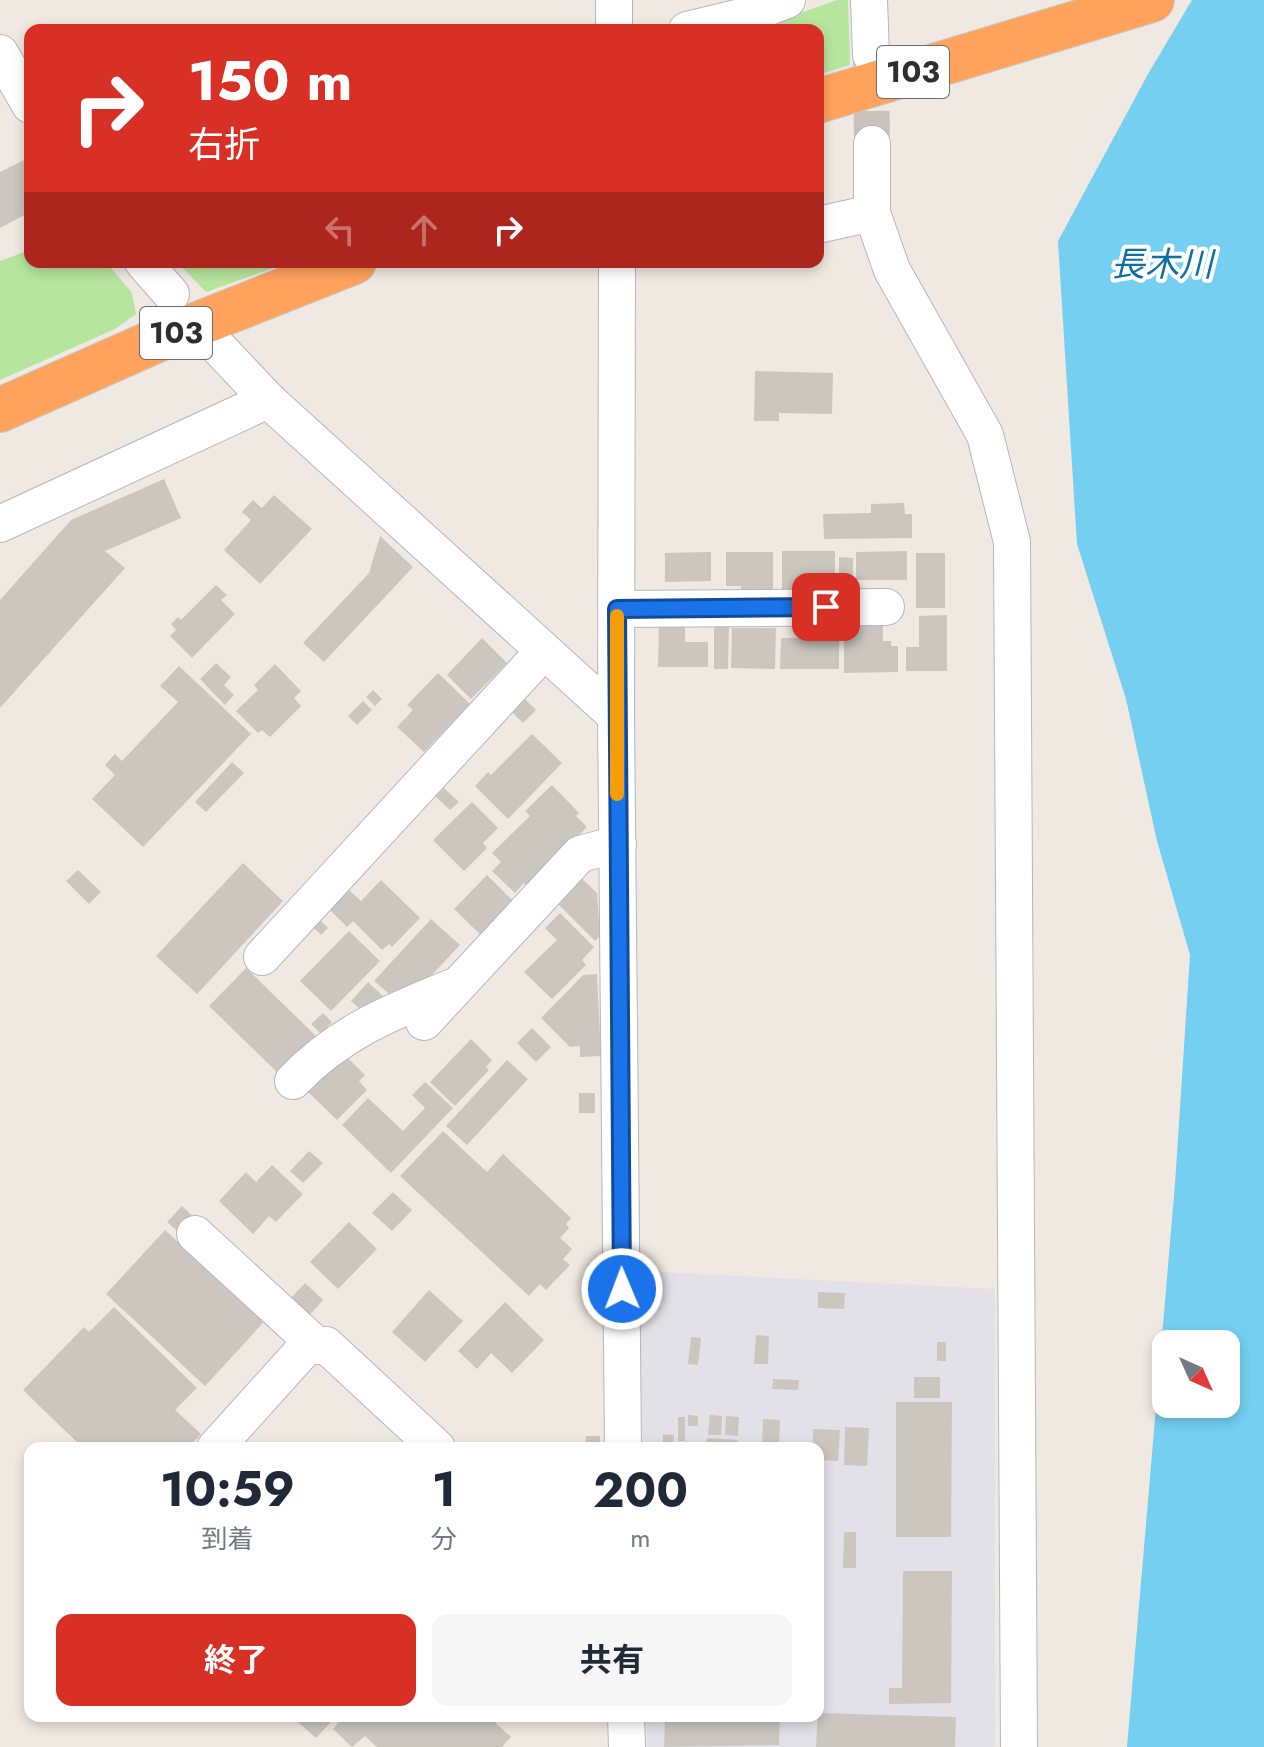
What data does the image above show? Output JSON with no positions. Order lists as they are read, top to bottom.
{
  "streets": {
    "highway": ["103"]
  },
  "water": ["長木川"],
  "north": "bottom right",
  "page": {
    "turn": ["150 m", "右折"],
    "eta": [
      "10:59",
      "到着",
      "1",
      "分",
      "200",
      "m"
    ],
    "buttons": ["終了", "共有"]
  }
}
